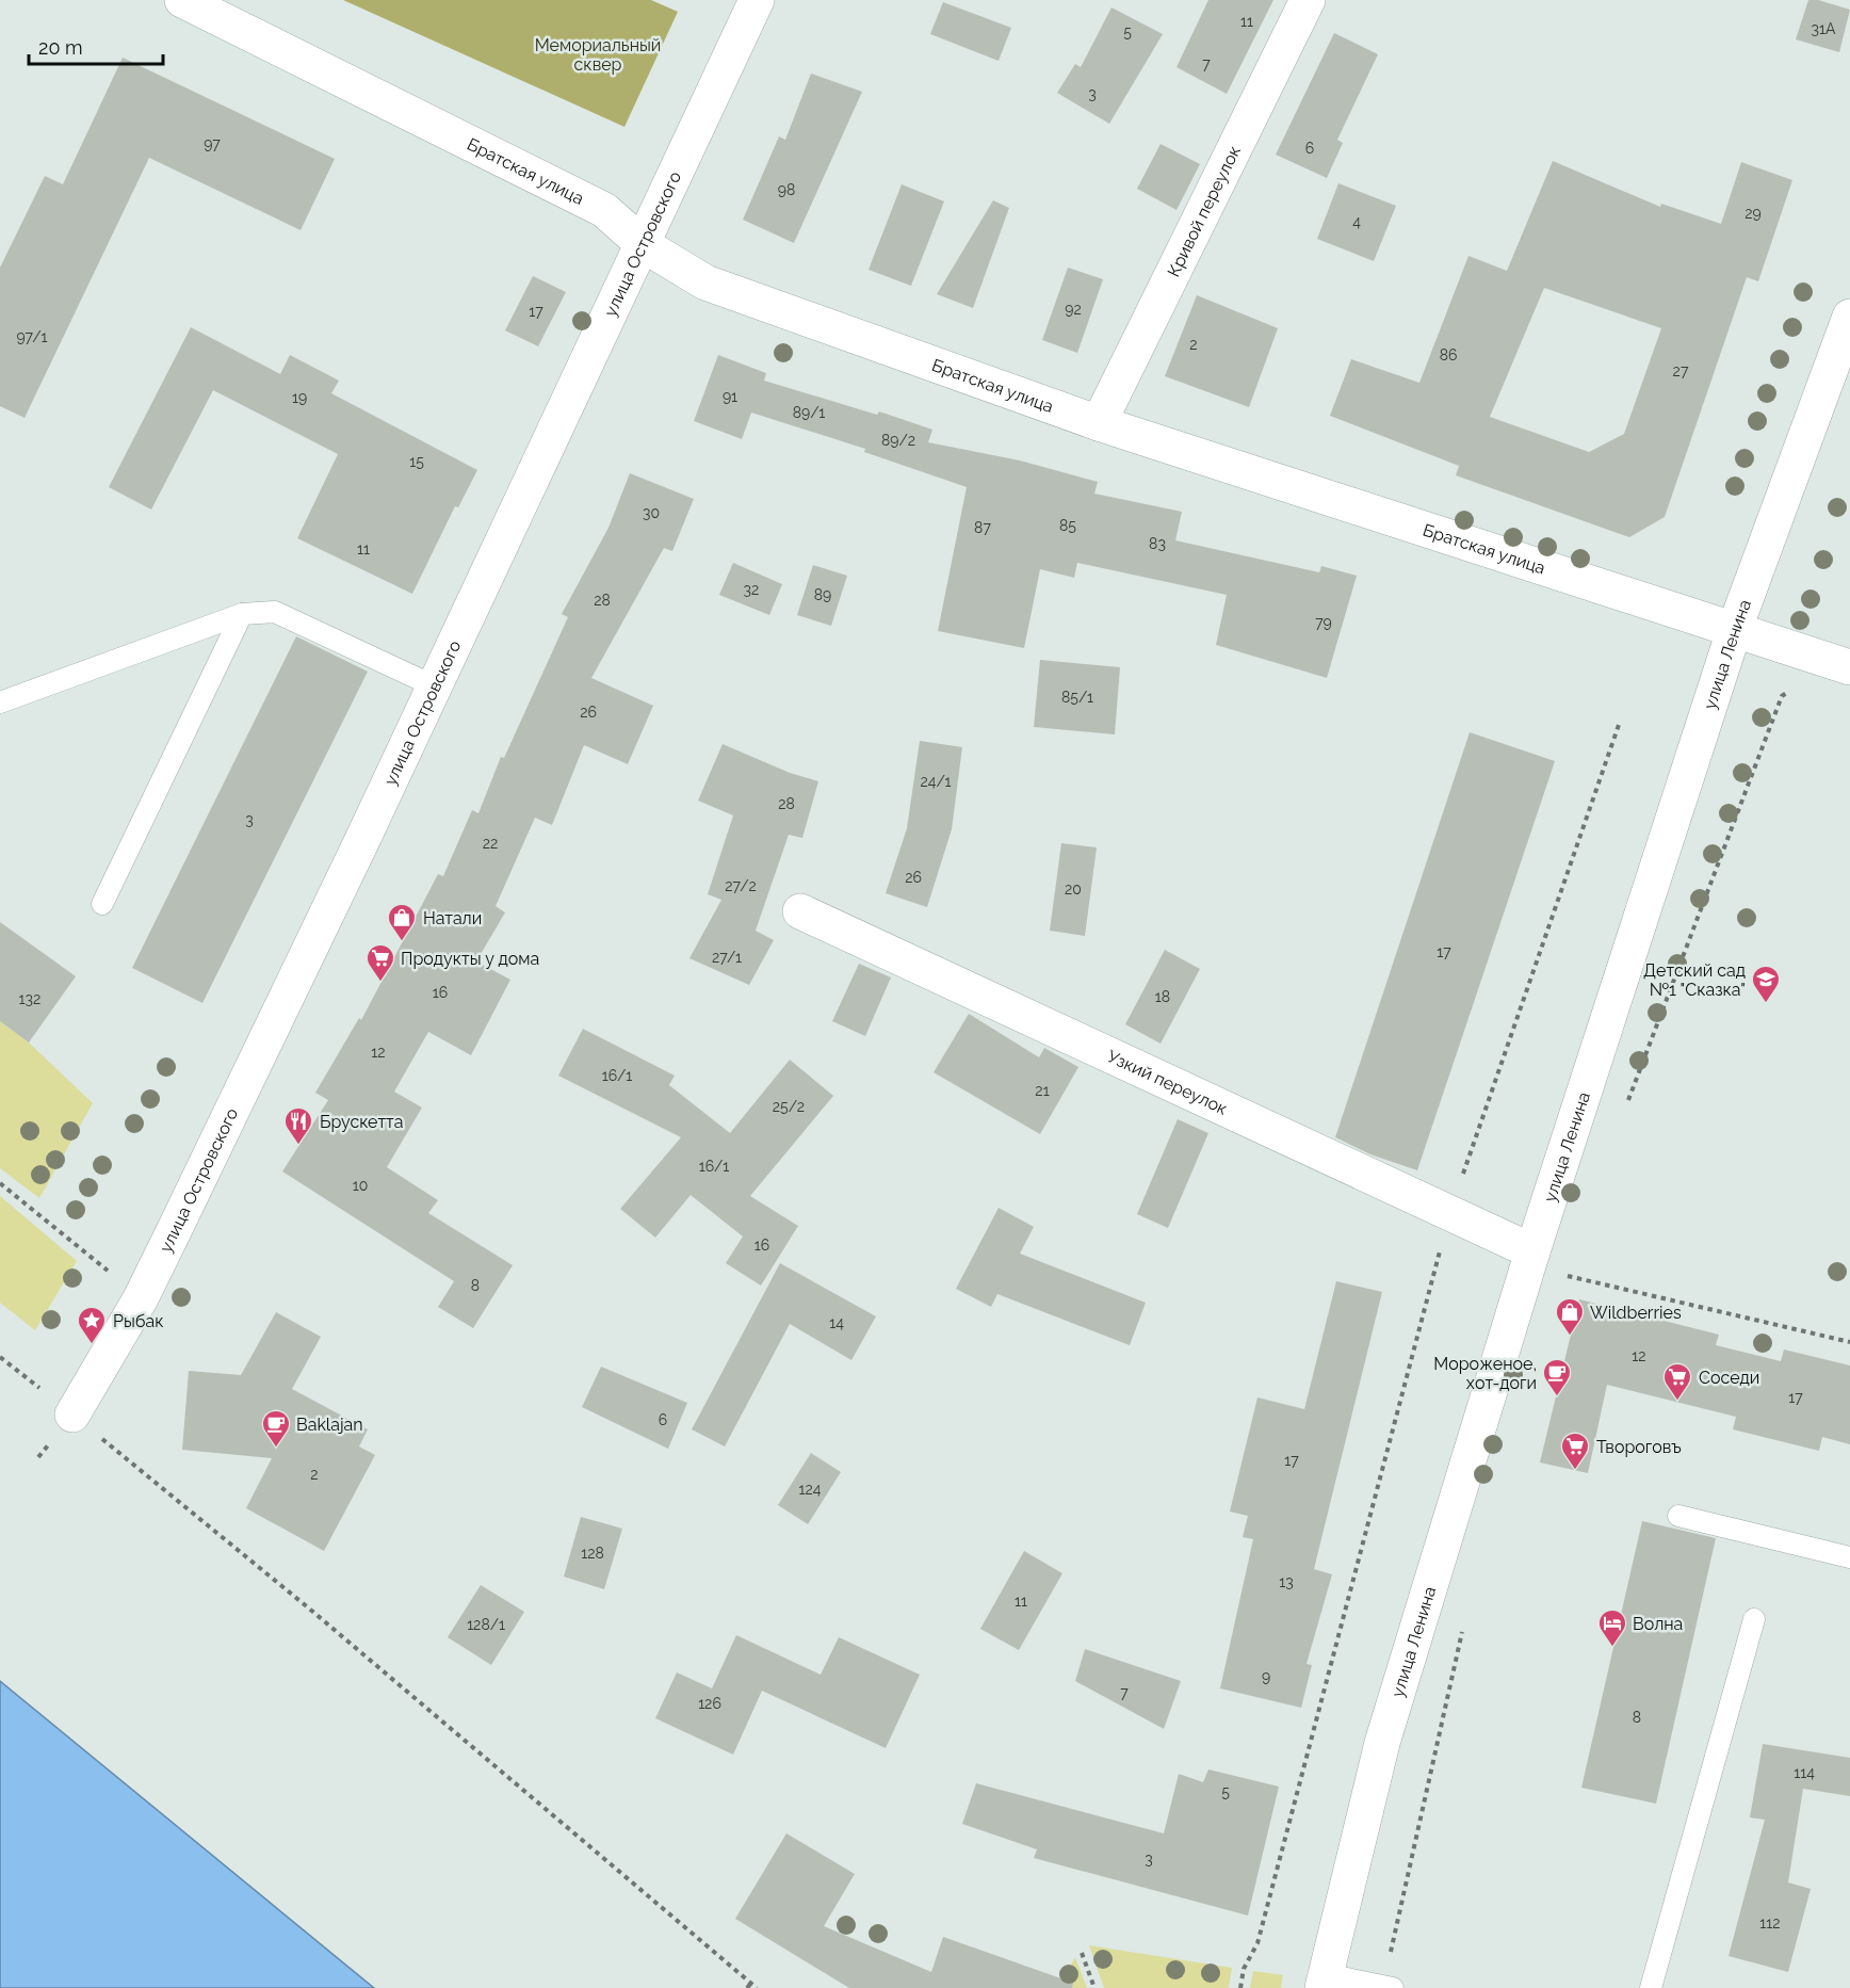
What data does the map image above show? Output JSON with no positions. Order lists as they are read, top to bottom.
{
  "streets": {
    "street": [
      "Братская улица",
      "Кривой переулок",
      "улица Островского",
      "улица Ленина",
      "Узкий переулок"
    ]
  },
  "crossings": [
    ["Братская улица", "Кривой переулок"],
    ["Братская улица", "улица Островского"],
    ["Братская улица", "улица Ленина"],
    ["улица Ленина", "Узкий переулок"]
  ],
  "parks": ["Мемориальный сквер"],
  "places": {
    "shop": ["Натали", "Wildberries"],
    "supermarket": ["Продукты у дома", "Соседи", "Твороговъ"],
    "school or university": ["Детский сад №1 \"Сказка\""],
    "restaurant": ["Брускетта"],
    "place": ["Рыбак"],
    "cafe": ["Мороженое, хот-доги", "Baklajan"],
    "hotel": ["Волна"]
  },
  "house_numbers": [
    "11",
    "31А",
    "5",
    "7",
    "3",
    "97",
    "6",
    "98",
    "29",
    "4",
    "92",
    "17",
    "97/1",
    "2",
    "86",
    "27",
    "91",
    "19",
    "89/1",
    "89/2",
    "15",
    "30",
    "85",
    "87",
    "83",
    "11",
    "32",
    "89",
    "28",
    "79",
    "85/1",
    "26",
    "24/1",
    "28",
    "3",
    "22",
    "26",
    "27/2",
    "20",
    "17",
    "27/1",
    "16",
    "18",
    "132",
    "12",
    "16/1",
    "21",
    "25/2",
    "16/1",
    "10",
    "16",
    "8",
    "14",
    "12",
    "17",
    "6",
    "17",
    "2",
    "124",
    "128",
    "13",
    "11",
    "128/1",
    "9",
    "7",
    "126",
    "8",
    "114",
    "5",
    "3",
    "112"
  ],
  "scale_bar": "20 m"
}
